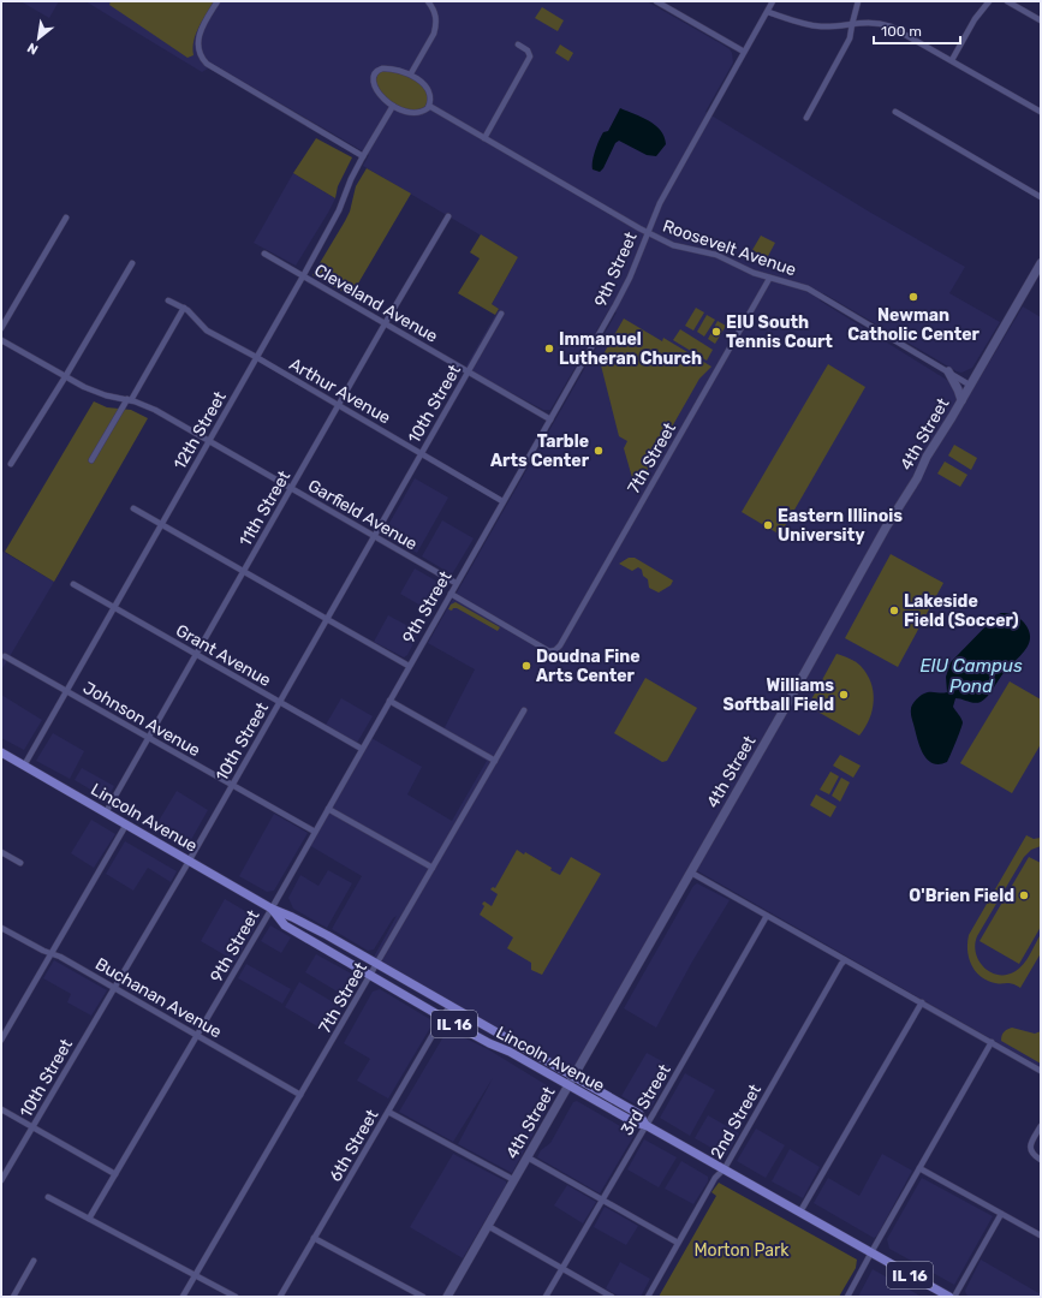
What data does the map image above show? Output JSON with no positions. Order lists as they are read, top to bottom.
{
  "streets": {
    "main road": ["Lincoln Avenue", "IL 16"],
    "street": [
      "Roosevelt Avenue",
      "9th Street",
      "Cleveland Avenue",
      "Arthur Avenue",
      "10th Street",
      "12th Street",
      "4th Street",
      "7th Street",
      "11th Street",
      "Garfield Avenue",
      "Grant Avenue",
      "Johnson Avenue",
      "Buchanan Avenue",
      "3rd Street",
      "2nd Street",
      "6th Street"
    ]
  },
  "crossings": [
    ["Roosevelt Avenue", "9th Street"],
    ["Roosevelt Avenue", "12th Street"],
    ["Roosevelt Avenue", "4th Street"],
    ["Roosevelt Avenue", "7th Street"],
    ["9th Street", "Cleveland Avenue"],
    ["9th Street", "Arthur Avenue"],
    ["9th Street", "7th Street"],
    ["9th Street", "Garfield Avenue"],
    ["9th Street", "Grant Avenue"],
    ["9th Street", "Johnson Avenue"],
    ["9th Street", "Lincoln Avenue"],
    ["9th Street", "Buchanan Avenue"],
    ["Cleveland Avenue", "10th Street"],
    ["Cleveland Avenue", "12th Street"],
    ["Cleveland Avenue", "11th Street"],
    ["Arthur Avenue", "10th Street"],
    ["Arthur Avenue", "12th Street"],
    ["Arthur Avenue", "11th Street"],
    ["10th Street", "Garfield Avenue"],
    ["10th Street", "Grant Avenue"],
    ["10th Street", "Johnson Avenue"],
    ["10th Street", "Lincoln Avenue"],
    ["10th Street", "Buchanan Avenue"],
    ["12th Street", "Garfield Avenue"],
    ["12th Street", "Grant Avenue"],
    ["12th Street", "Johnson Avenue"],
    ["12th Street", "Lincoln Avenue"],
    ["4th Street", "Lincoln Avenue"],
    ["7th Street", "Lincoln Avenue"],
    ["7th Street", "Buchanan Avenue"],
    ["11th Street", "Garfield Avenue"],
    ["11th Street", "Grant Avenue"],
    ["11th Street", "Johnson Avenue"],
    ["11th Street", "Lincoln Avenue"],
    ["Lincoln Avenue", "IL 16"],
    ["Lincoln Avenue", "3rd Street"],
    ["Lincoln Avenue", "2nd Street"],
    ["Lincoln Avenue", "6th Street"]
  ],
  "water": ["EIU Campus Pond"],
  "parks": ["Morton Park"],
  "places": [
    "Newman Catholic Center",
    "EIU South Tennis Court",
    "Immanuel Lutheran Church",
    "Tarble Arts Center",
    "Eastern Illinois University",
    "Lakeside Field (Soccer)",
    "Doudna Fine Arts Center",
    "Williams Softball Field",
    "O'Brien Field"
  ],
  "scale_bar": "100 m",
  "north": "bottom left"
}
